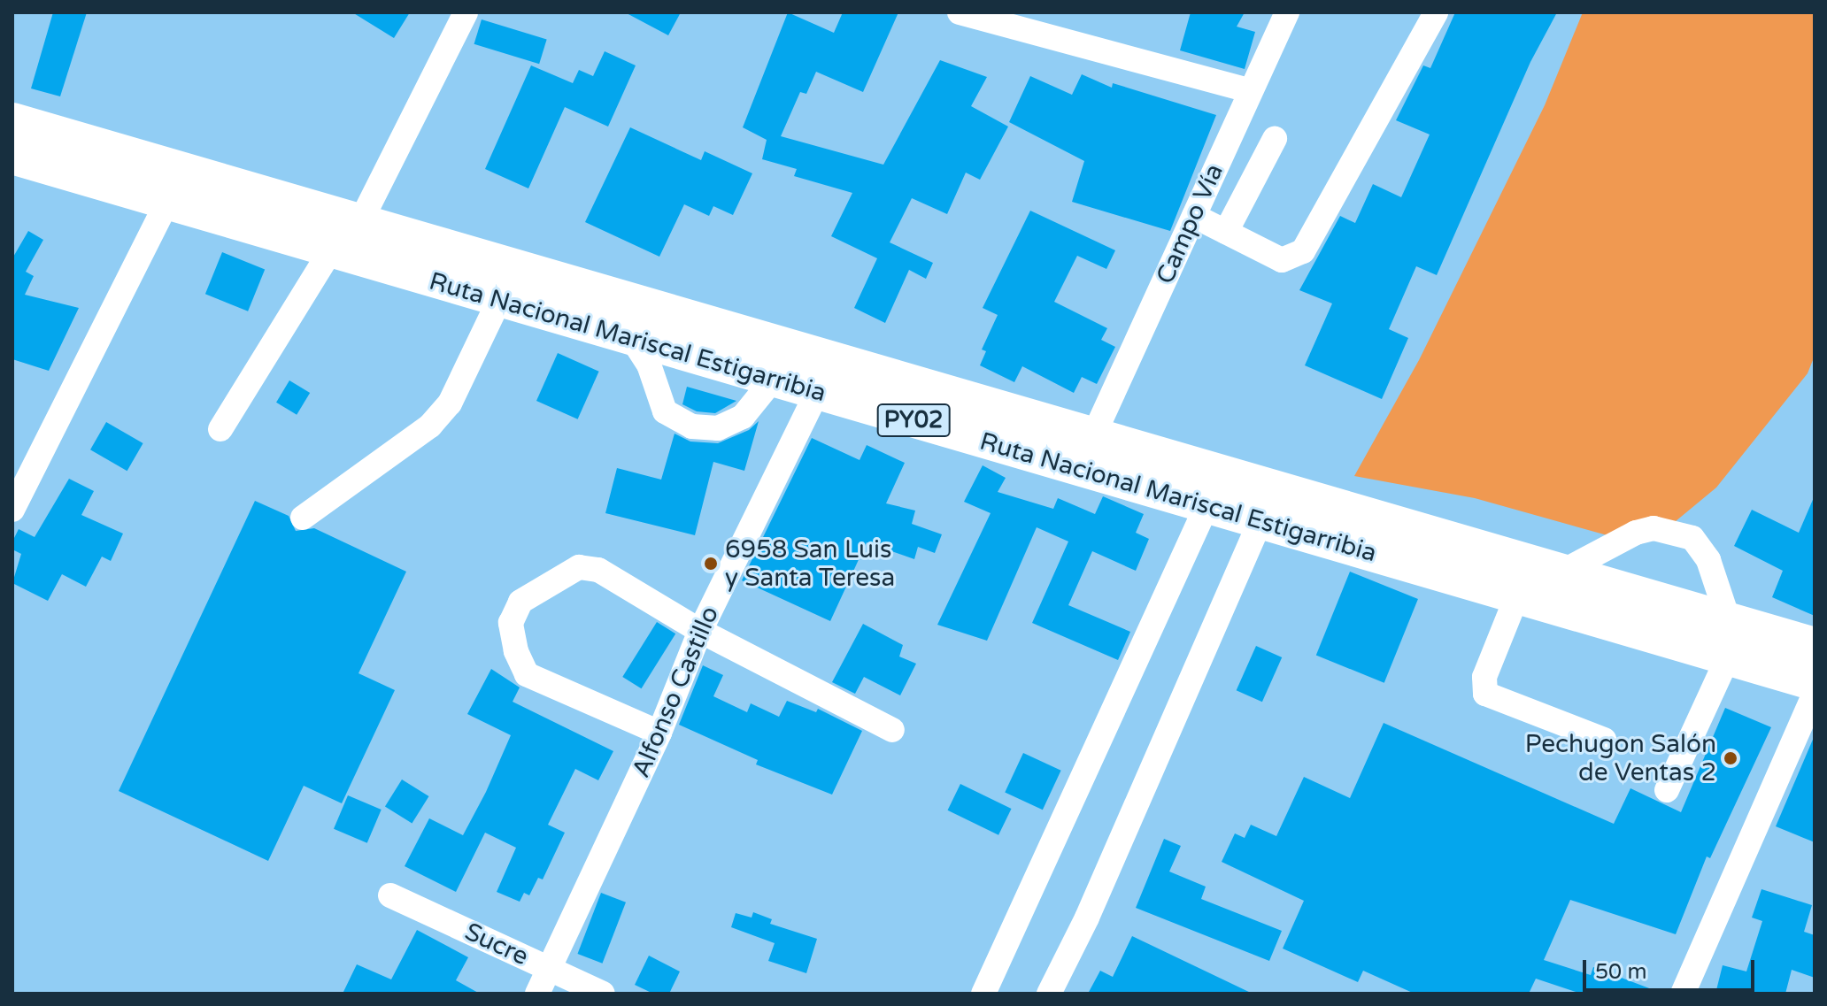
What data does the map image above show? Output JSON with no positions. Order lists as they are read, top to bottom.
{
  "streets": {
    "highway": ["Ruta Nacional Mariscal Estigarribia", "PY02"],
    "street": ["Campo Vía", "Alfonso Castillo", "Sucre"]
  },
  "crossings": [
    ["Campo Vía", "Ruta Nacional Mariscal Estigarribia"],
    ["Ruta Nacional Mariscal Estigarribia", "Alfonso Castillo"],
    ["Alfonso Castillo", "Sucre"]
  ],
  "places": ["6958 San Luis y Santa Teresa", "Pechugon Salón de Ventas 2"],
  "scale_bar": "50 m"
}
